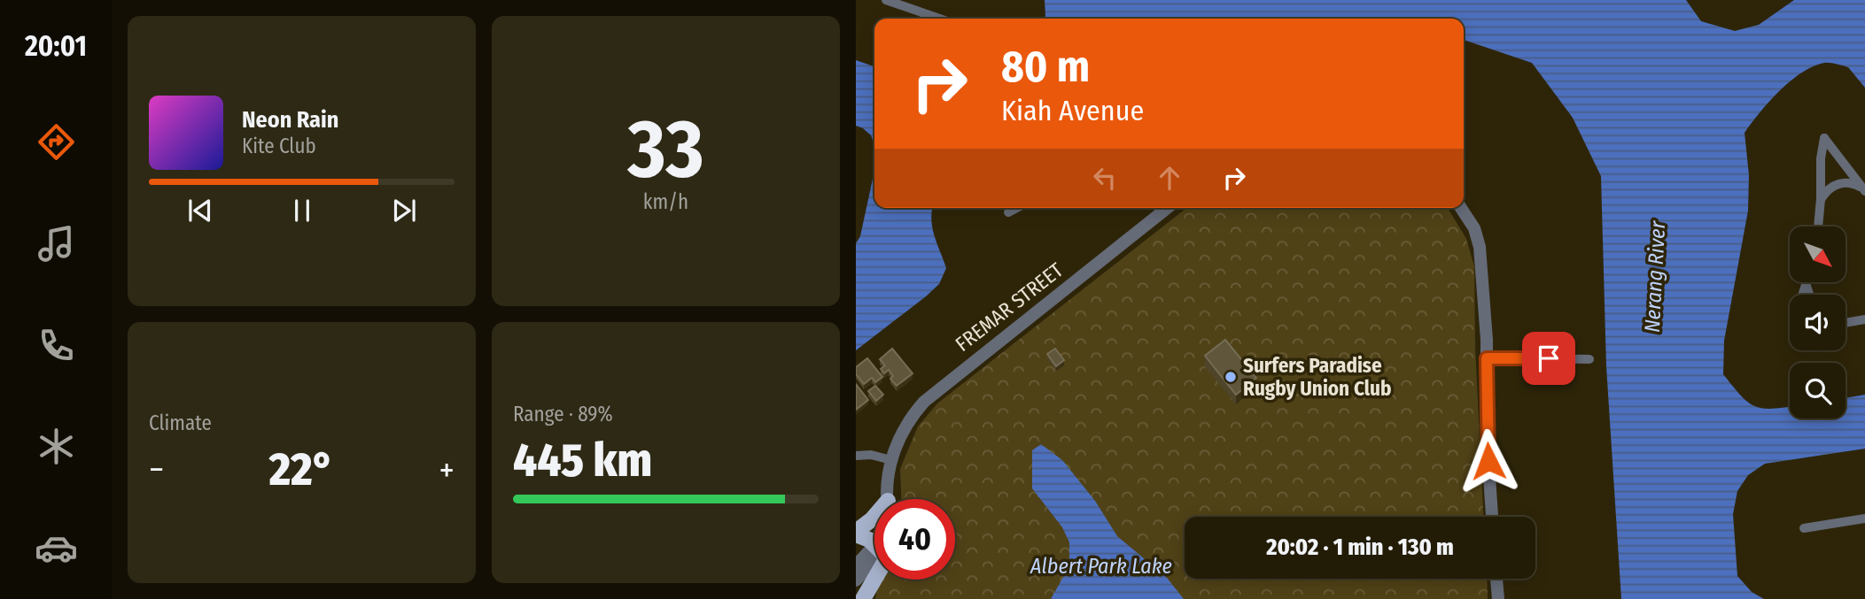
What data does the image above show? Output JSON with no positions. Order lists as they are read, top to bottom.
{
  "streets": {
    "street": ["FREMAR STREET"]
  },
  "water": ["Nerang River", "Albert Park Lake"],
  "places": ["Surfers Paradise Rugby Union Club"],
  "north": "bottom right",
  "page": {
    "tabs": "20:01",
    "tile": [
      ["33", "km/h"],
      "Climate",
      ["Range · 89%", "445 km"]
    ],
    "turn": ["80 m", "Kiah Avenue"],
    "song": ["Neon Rain", "Kite Club"],
    "heat": ["−", "22°", "+"],
    "limit": "40",
    "trip": "20:02 · 1 min · 130 m"
  }
}
